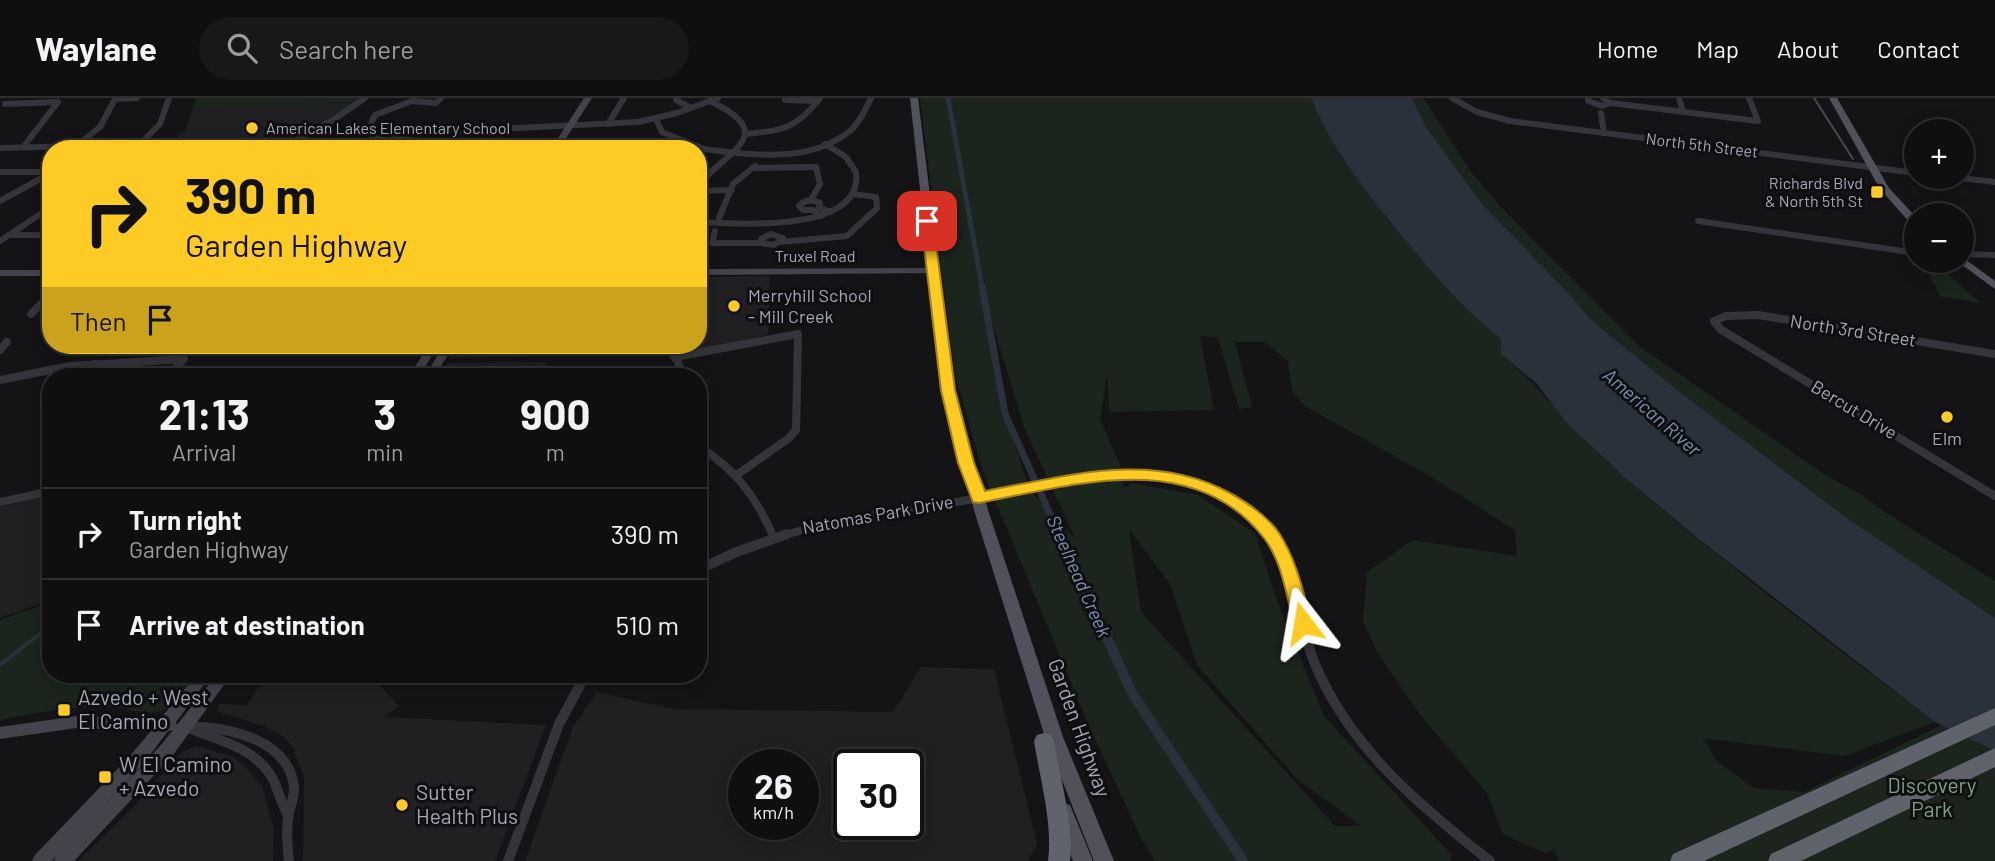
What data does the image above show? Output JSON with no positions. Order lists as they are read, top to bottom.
{
  "streets": {
    "main road": ["Truxel Road", "Garden Highway"],
    "street": [
      "North 5th Street",
      "North 3rd Street",
      "Bercut Drive",
      "Natomas Park Drive"
    ]
  },
  "crossings": [
    ["Truxel Road", "Garden Highway"],
    ["North 3rd Street", "Bercut Drive"],
    ["Natomas Park Drive", "Garden Highway"]
  ],
  "water": ["American River", "Steelhead Creek"],
  "parks": ["Discovery Park"],
  "places": {
    "other": [
      "American Lakes Elementary School",
      "Merryhill School - Mill Creek",
      "Elm",
      "Sutter Health Plus"
    ],
    "transit": ["Richards Blvd & North 5th St", "Azvedo + West El Camino", "W El Camino + Azvedo"]
  },
  "page": {
    "header": "Waylane",
    "search": "Search here",
    "nav": [
      "Home",
      "Map",
      "About",
      "Contact"
    ],
    "map_buttons": ["+", "−"],
    "turn": ["390 m", "Garden Highway"],
    "then": "Then",
    "eta": [
      "21:13",
      "Arrival",
      "3",
      "min",
      "900",
      "m"
    ],
    "list": [
      {
        "name": "Turn right",
        "note": "Garden Highway",
        "value": "390 m"
      },
      {
        "name": "Arrive at destination",
        "value": "510 m"
      }
    ],
    "speed": "26 km/h",
    "limit": "30"
  }
}
